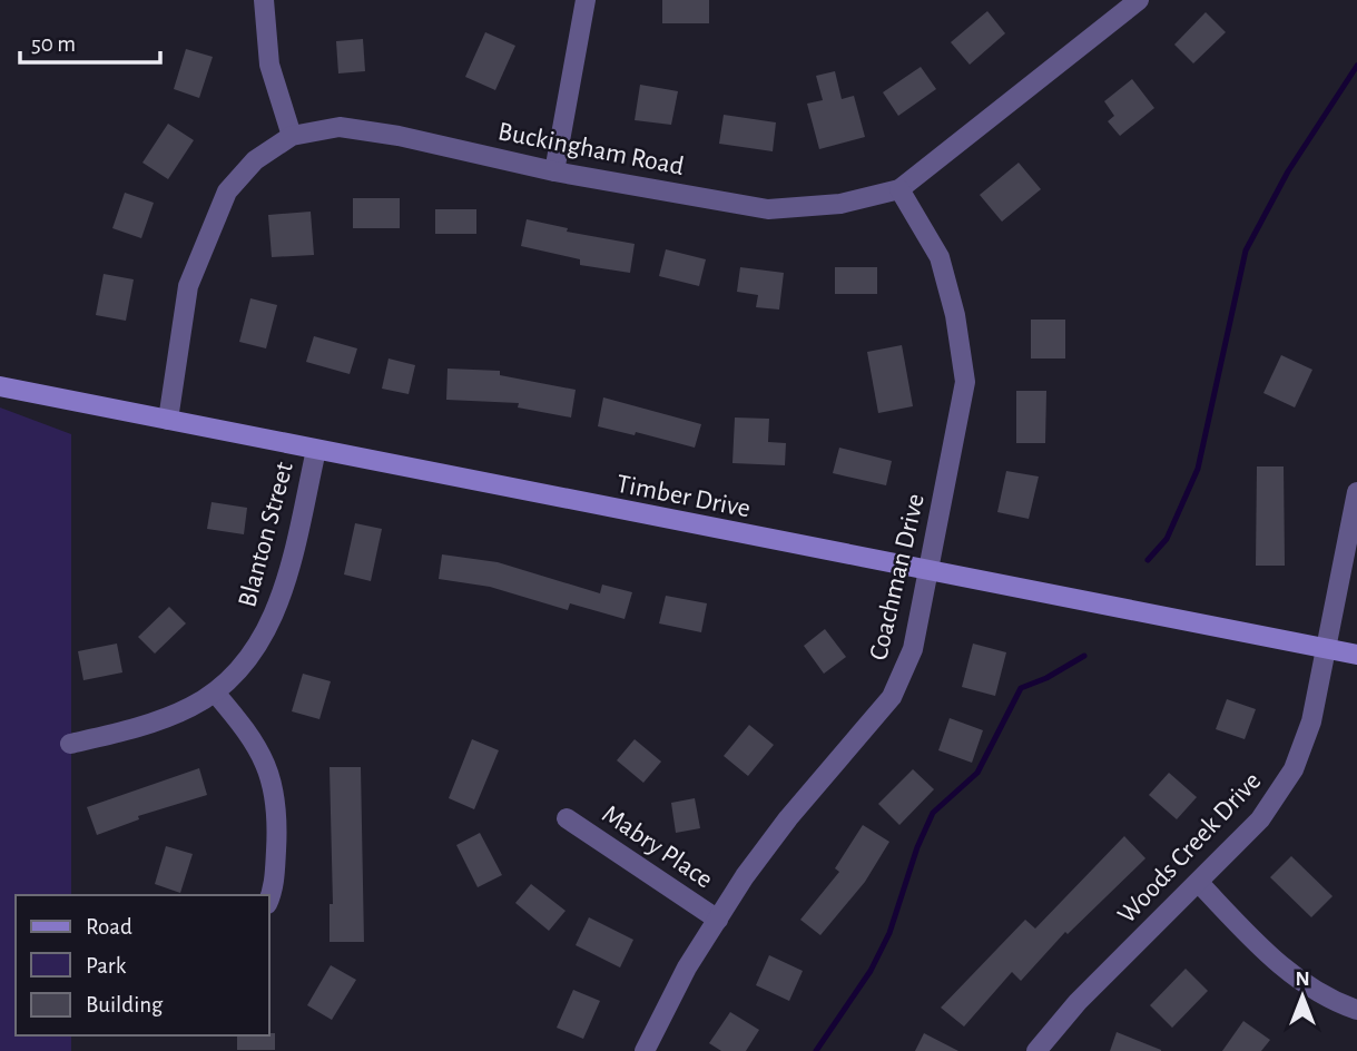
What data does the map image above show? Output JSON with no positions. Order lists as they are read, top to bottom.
{
  "streets": {
    "main road": ["Timber Drive"],
    "street": [
      "Buckingham Road",
      "Blanton Street",
      "Coachman Drive",
      "Mabry Place",
      "Woods Creek Drive"
    ]
  },
  "crossings": [
    ["Buckingham Road", "Timber Drive"],
    ["Buckingham Road", "Coachman Drive"],
    ["Timber Drive", "Blanton Street"],
    ["Timber Drive", "Coachman Drive"],
    ["Timber Drive", "Woods Creek Drive"],
    ["Coachman Drive", "Mabry Place"]
  ],
  "legend": ["Road", "Park", "Building"],
  "scale_bar": "50 m",
  "north": "top"
}
